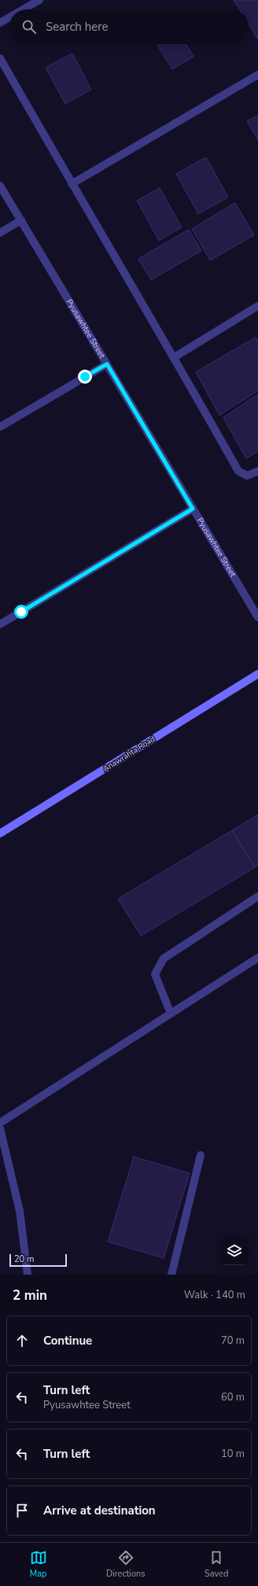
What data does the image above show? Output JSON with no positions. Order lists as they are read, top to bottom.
{
  "streets": {
    "main road": ["Anawrahta Road"],
    "street": ["Pyusawhtee Street"]
  },
  "scale_bar": "20 m",
  "page": {
    "search": "Search here",
    "scale": "20 m",
    "heading": ["2 min", "Walk · 140 m"],
    "list": [
      ["Continue", "70 m"],
      ["Turn left", "Pyusawhtee Street", "60 m"],
      ["Turn left", "10 m"],
      "Arrive at destination"
    ],
    "nav": ["Map", "Directions", "Saved"]
  }
}
